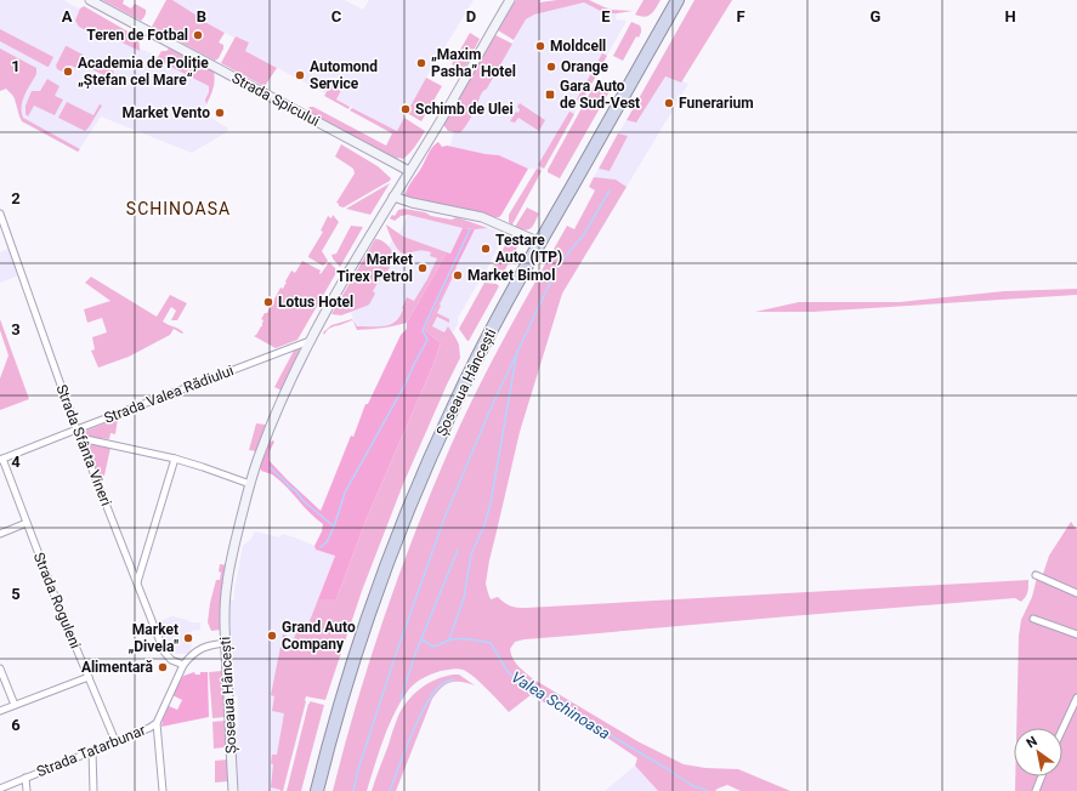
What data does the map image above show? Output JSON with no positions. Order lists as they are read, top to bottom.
{
  "streets": {
    "highway": ["Șoseaua Hâncești"],
    "street": [
      "Strada Spicului",
      "Strada Valea Rădiului",
      "Strada Sfânta Vineri",
      "Strada Roguleni",
      "Strada Tatarbunar"
    ]
  },
  "crossings": [
    ["Strada Spicului", "Șoseaua Hâncești"],
    ["Șoseaua Hâncești", "Strada Valea Rădiului"],
    ["Șoseaua Hâncești", "Strada Tatarbunar"],
    ["Strada Valea Rădiului", "Strada Sfânta Vineri"],
    ["Strada Valea Rădiului", "Strada Roguleni"],
    ["Strada Sfânta Vineri", "Strada Tatarbunar"],
    ["Strada Roguleni", "Strada Tatarbunar"]
  ],
  "districts": ["SCHINOASA"],
  "water": ["Valea Schinoasa"],
  "places": {
    "other": [
      "Teren de Fotbal",
      "Moldcell",
      "„Maxim Pasha” Hotel",
      "Orange",
      "Academia de Poliție „Ștefan cel Mare“",
      "Automond Service",
      "Funerarium",
      "Schimb de Ulei",
      "Market Vento",
      "Testare Auto (ITP)",
      "Market Tirex Petrol",
      "Market Bimol",
      "Lotus Hotel",
      "Grand Auto Company",
      "Market „Divela\"",
      "Alimentară"
    ],
    "transit": ["Gara Auto de Sud-Vest"]
  },
  "north": "top left",
  "grid": {
    "columns": [
      "A",
      "B",
      "C",
      "D",
      "E",
      "F",
      "G",
      "H"
    ],
    "rows": [
      "1",
      "2",
      "3",
      "4",
      "5",
      "6"
    ]
  }
}
